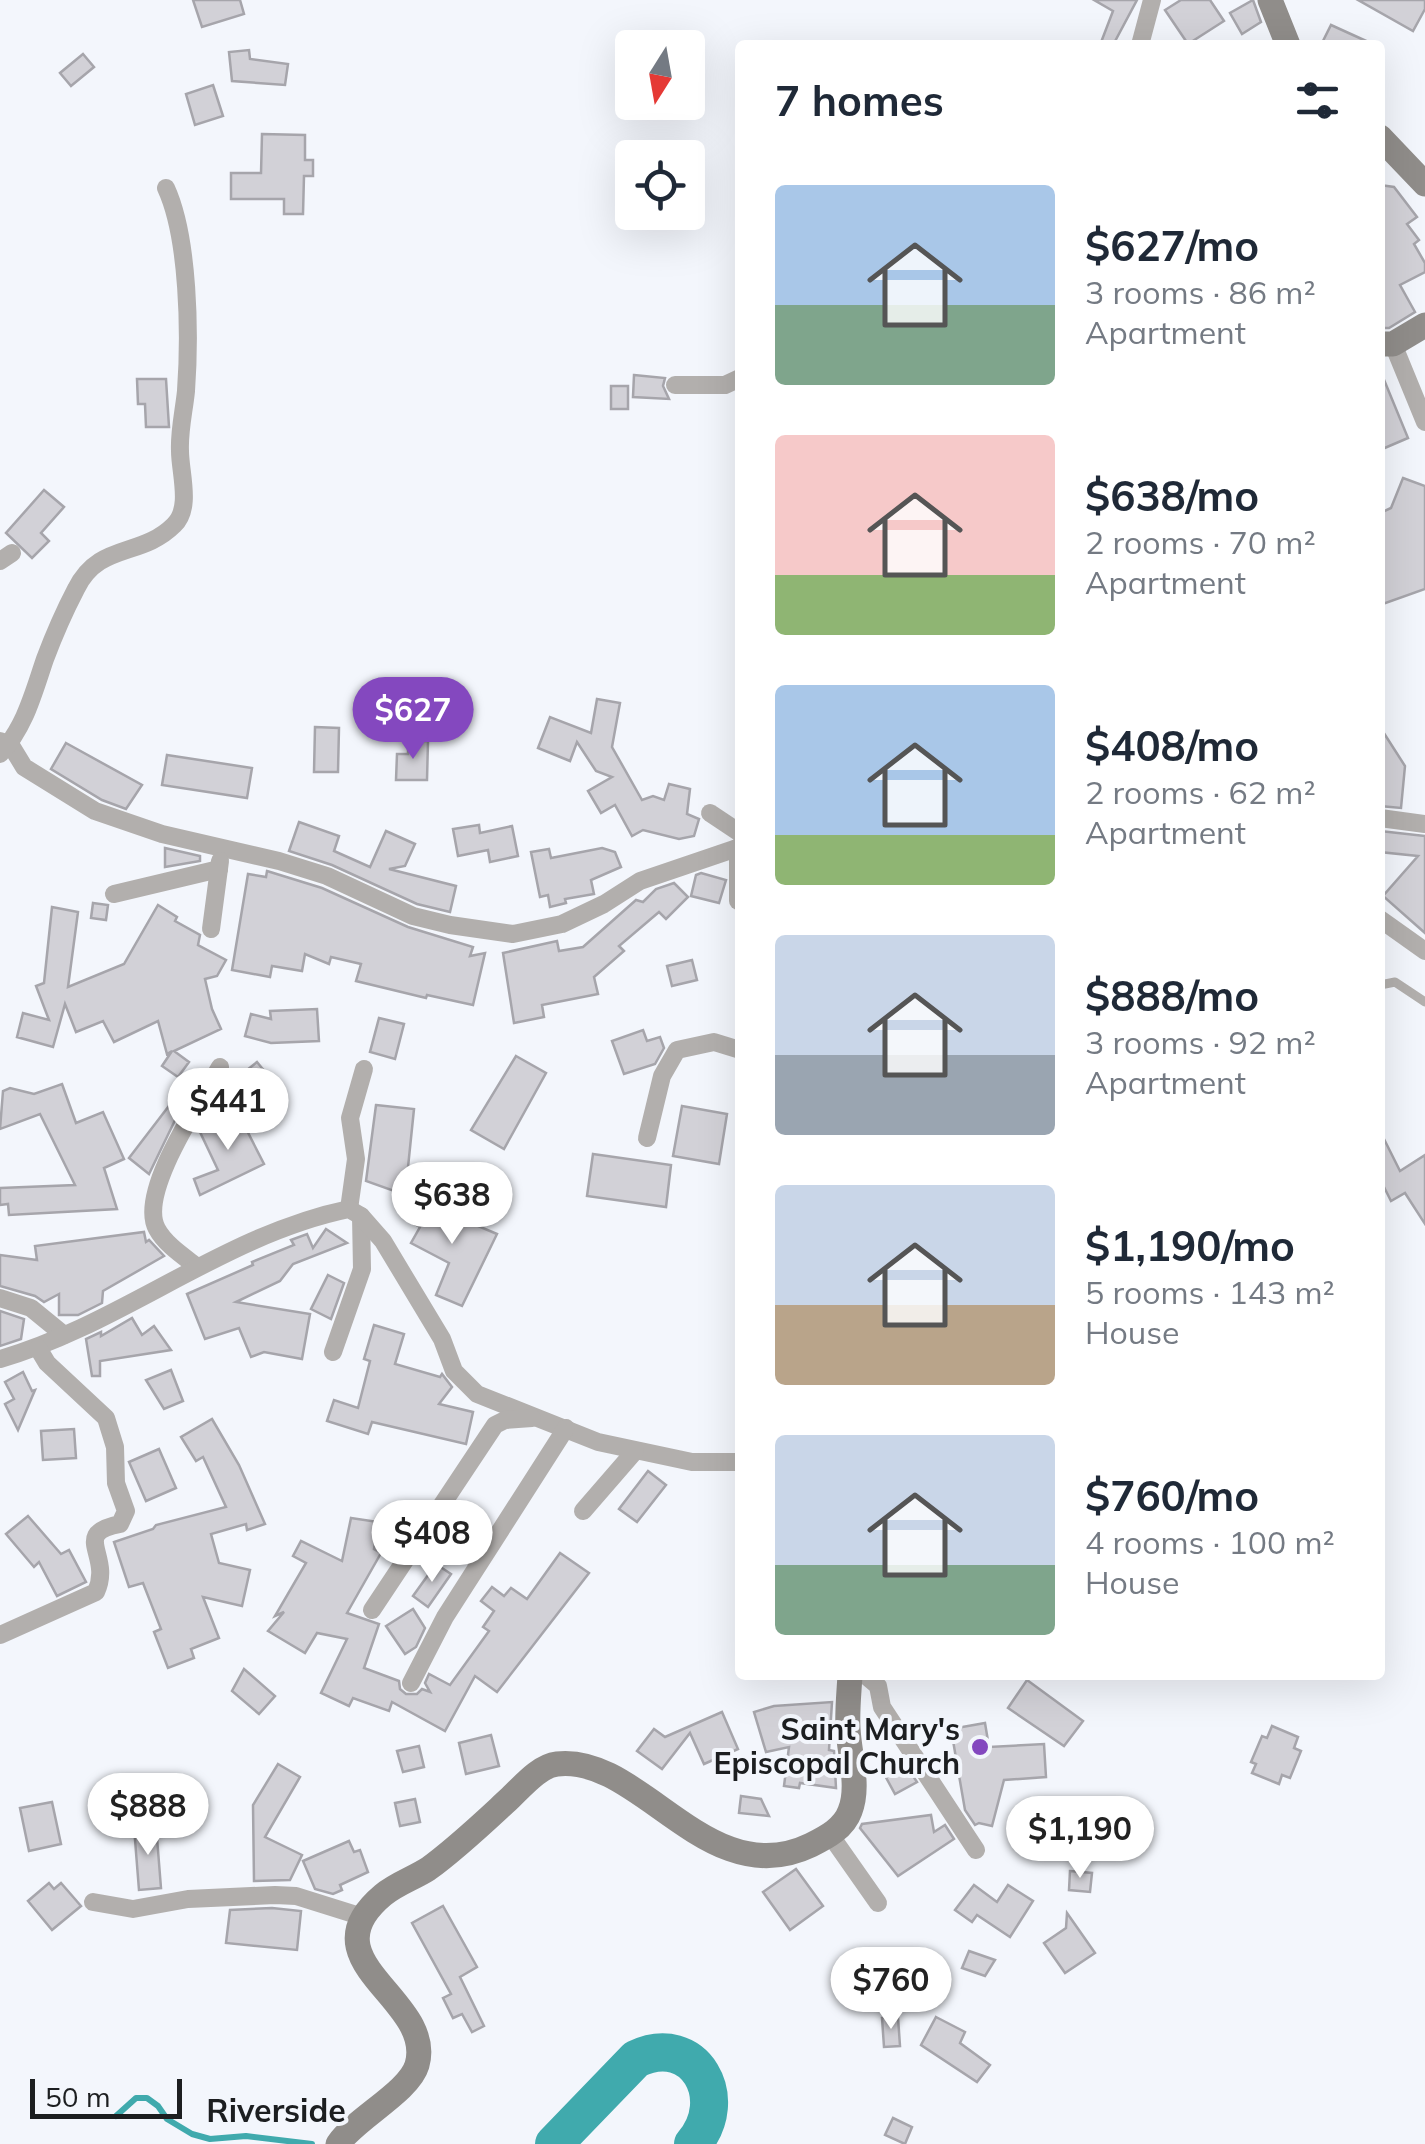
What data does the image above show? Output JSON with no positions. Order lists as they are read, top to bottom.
{
  "districts": ["Riverside"],
  "places": ["Saint Mary's Episcopal Church"],
  "scale_bar": "50 m",
  "north": "bottom",
  "page": {
    "heading": "7 homes",
    "list": [
      {
        "name": "$627/mo",
        "note": "3 rooms · 86 m² · Apartment"
      },
      {
        "name": "$638/mo",
        "note": "2 rooms · 70 m² · Apartment"
      },
      {
        "name": "$408/mo",
        "note": "2 rooms · 62 m² · Apartment"
      },
      {
        "name": "$888/mo",
        "note": "3 rooms · 92 m² · Apartment"
      },
      {
        "name": "$1,190/mo",
        "note": "5 rooms · 143 m² · House"
      },
      {
        "name": "$760/mo",
        "note": "4 rooms · 100 m² · House"
      }
    ],
    "price": [
      "$627",
      "$441",
      "$638",
      "$408",
      "$888",
      "$1,190",
      "$760"
    ],
    "scale": "50 m"
  }
}
